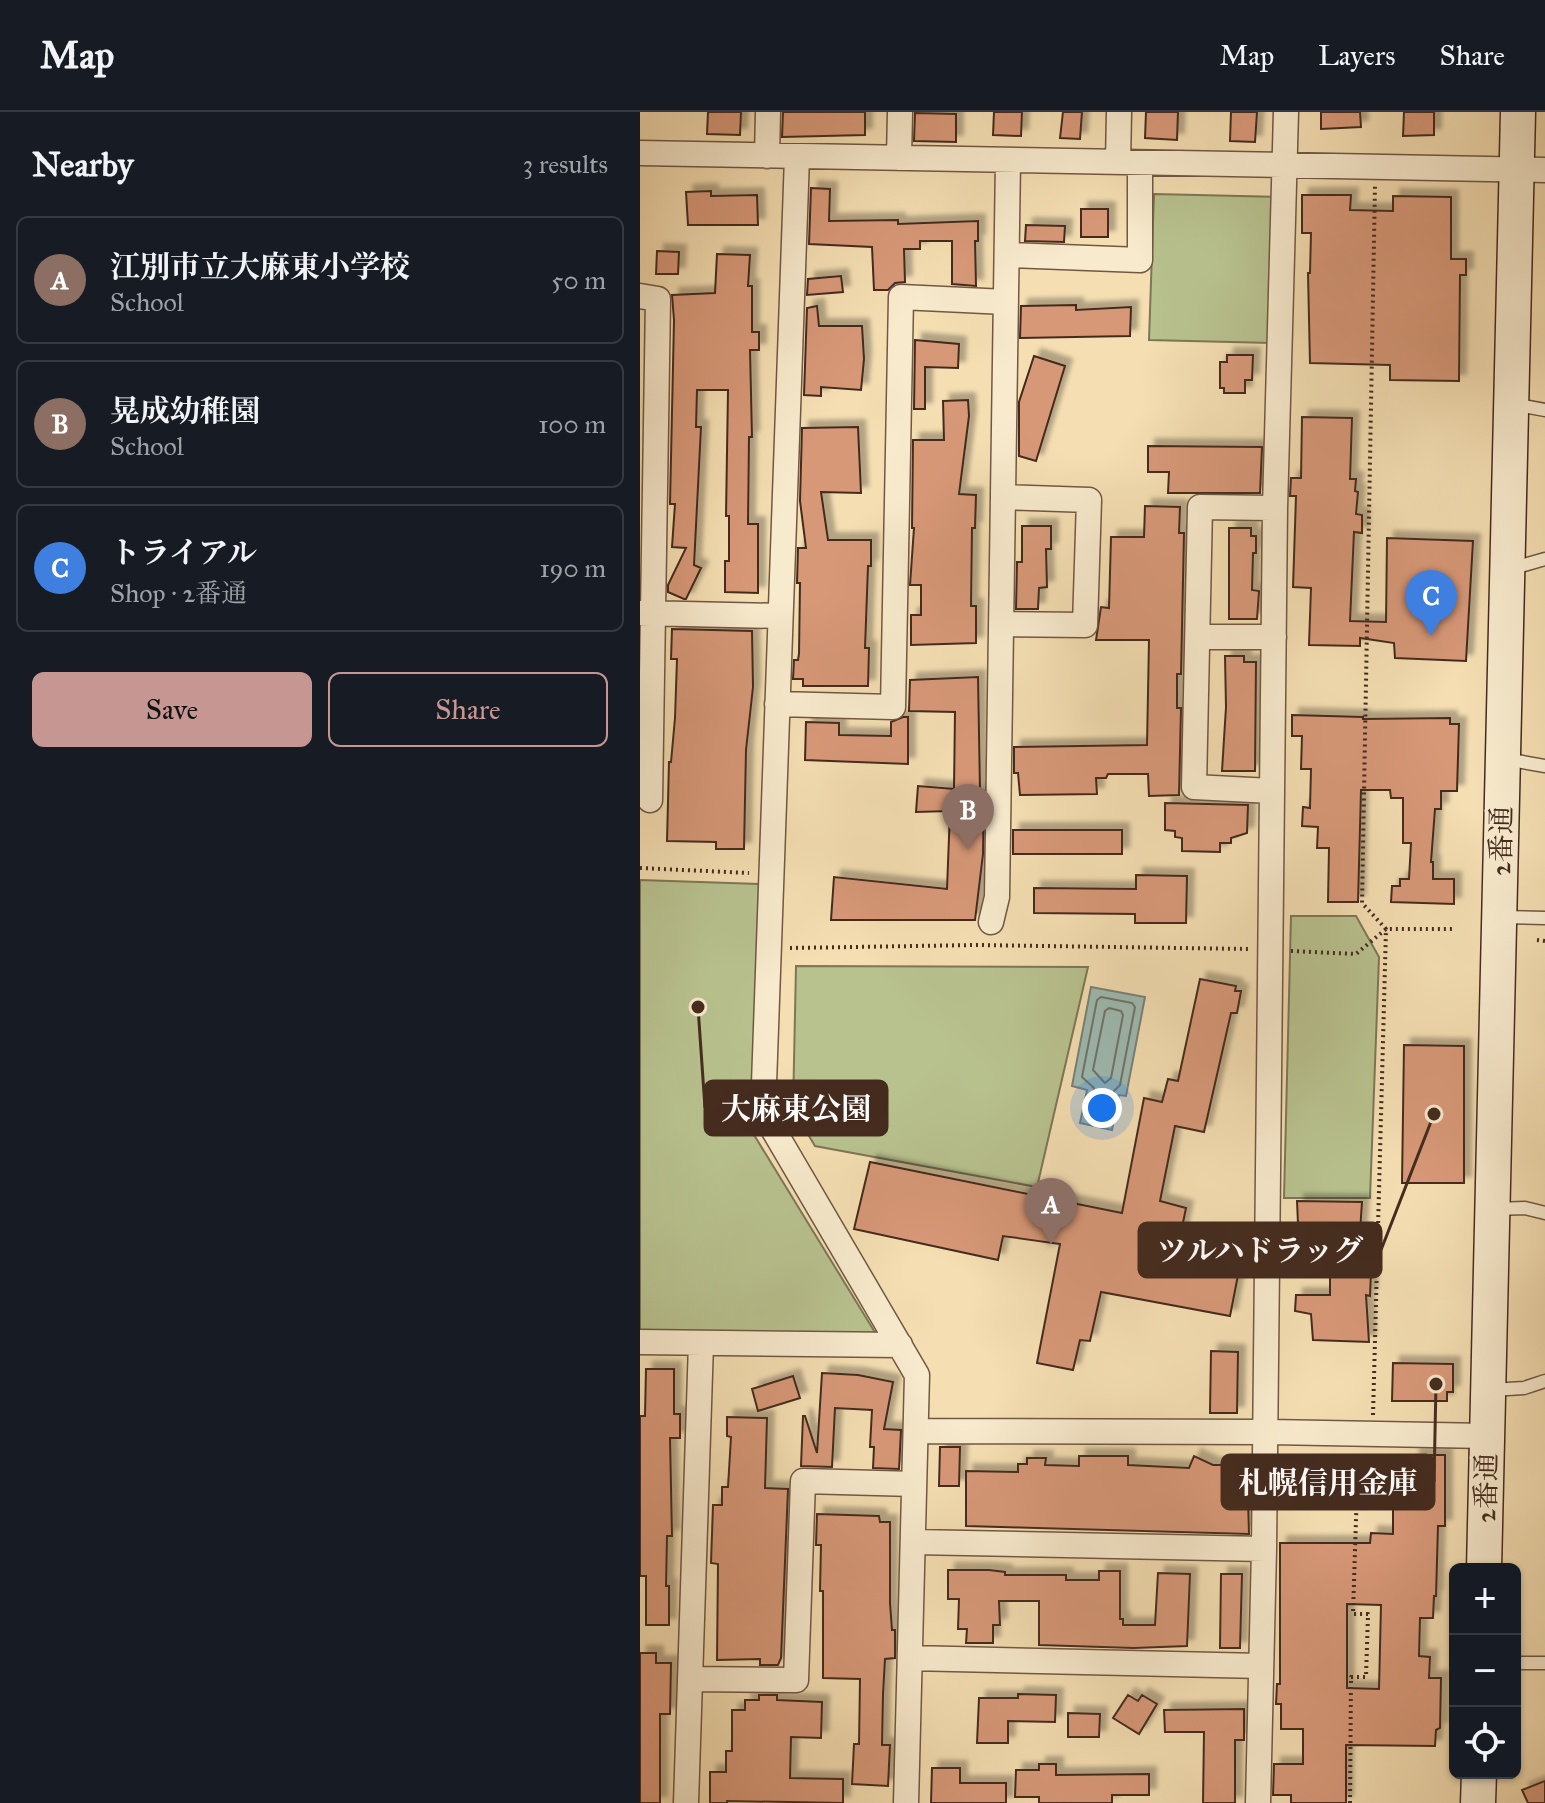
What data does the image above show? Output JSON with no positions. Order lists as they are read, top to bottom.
{
  "streets": {
    "main road": ["2番通"]
  },
  "places": ["大麻東公園", "ツルハドラッグ", "札幌信用金庫"],
  "page": {
    "header": "Map",
    "nav": ["Map", "Layers", "Share"],
    "heading": ["Nearby", "3 results"],
    "list": [
      {
        "mark": "A",
        "name": "江別市立大麻東小学校",
        "note": "School",
        "value": "50 m"
      },
      {
        "mark": "B",
        "name": "晃成幼稚園",
        "note": "School",
        "value": "100 m"
      },
      {
        "mark": "C",
        "name": "トライアル",
        "note": "Shop · 2番通",
        "value": "190 m"
      }
    ],
    "pins": ["C", "B", "A"],
    "buttons": ["Save", "Share"],
    "map_buttons": ["+", "−"]
  }
}
